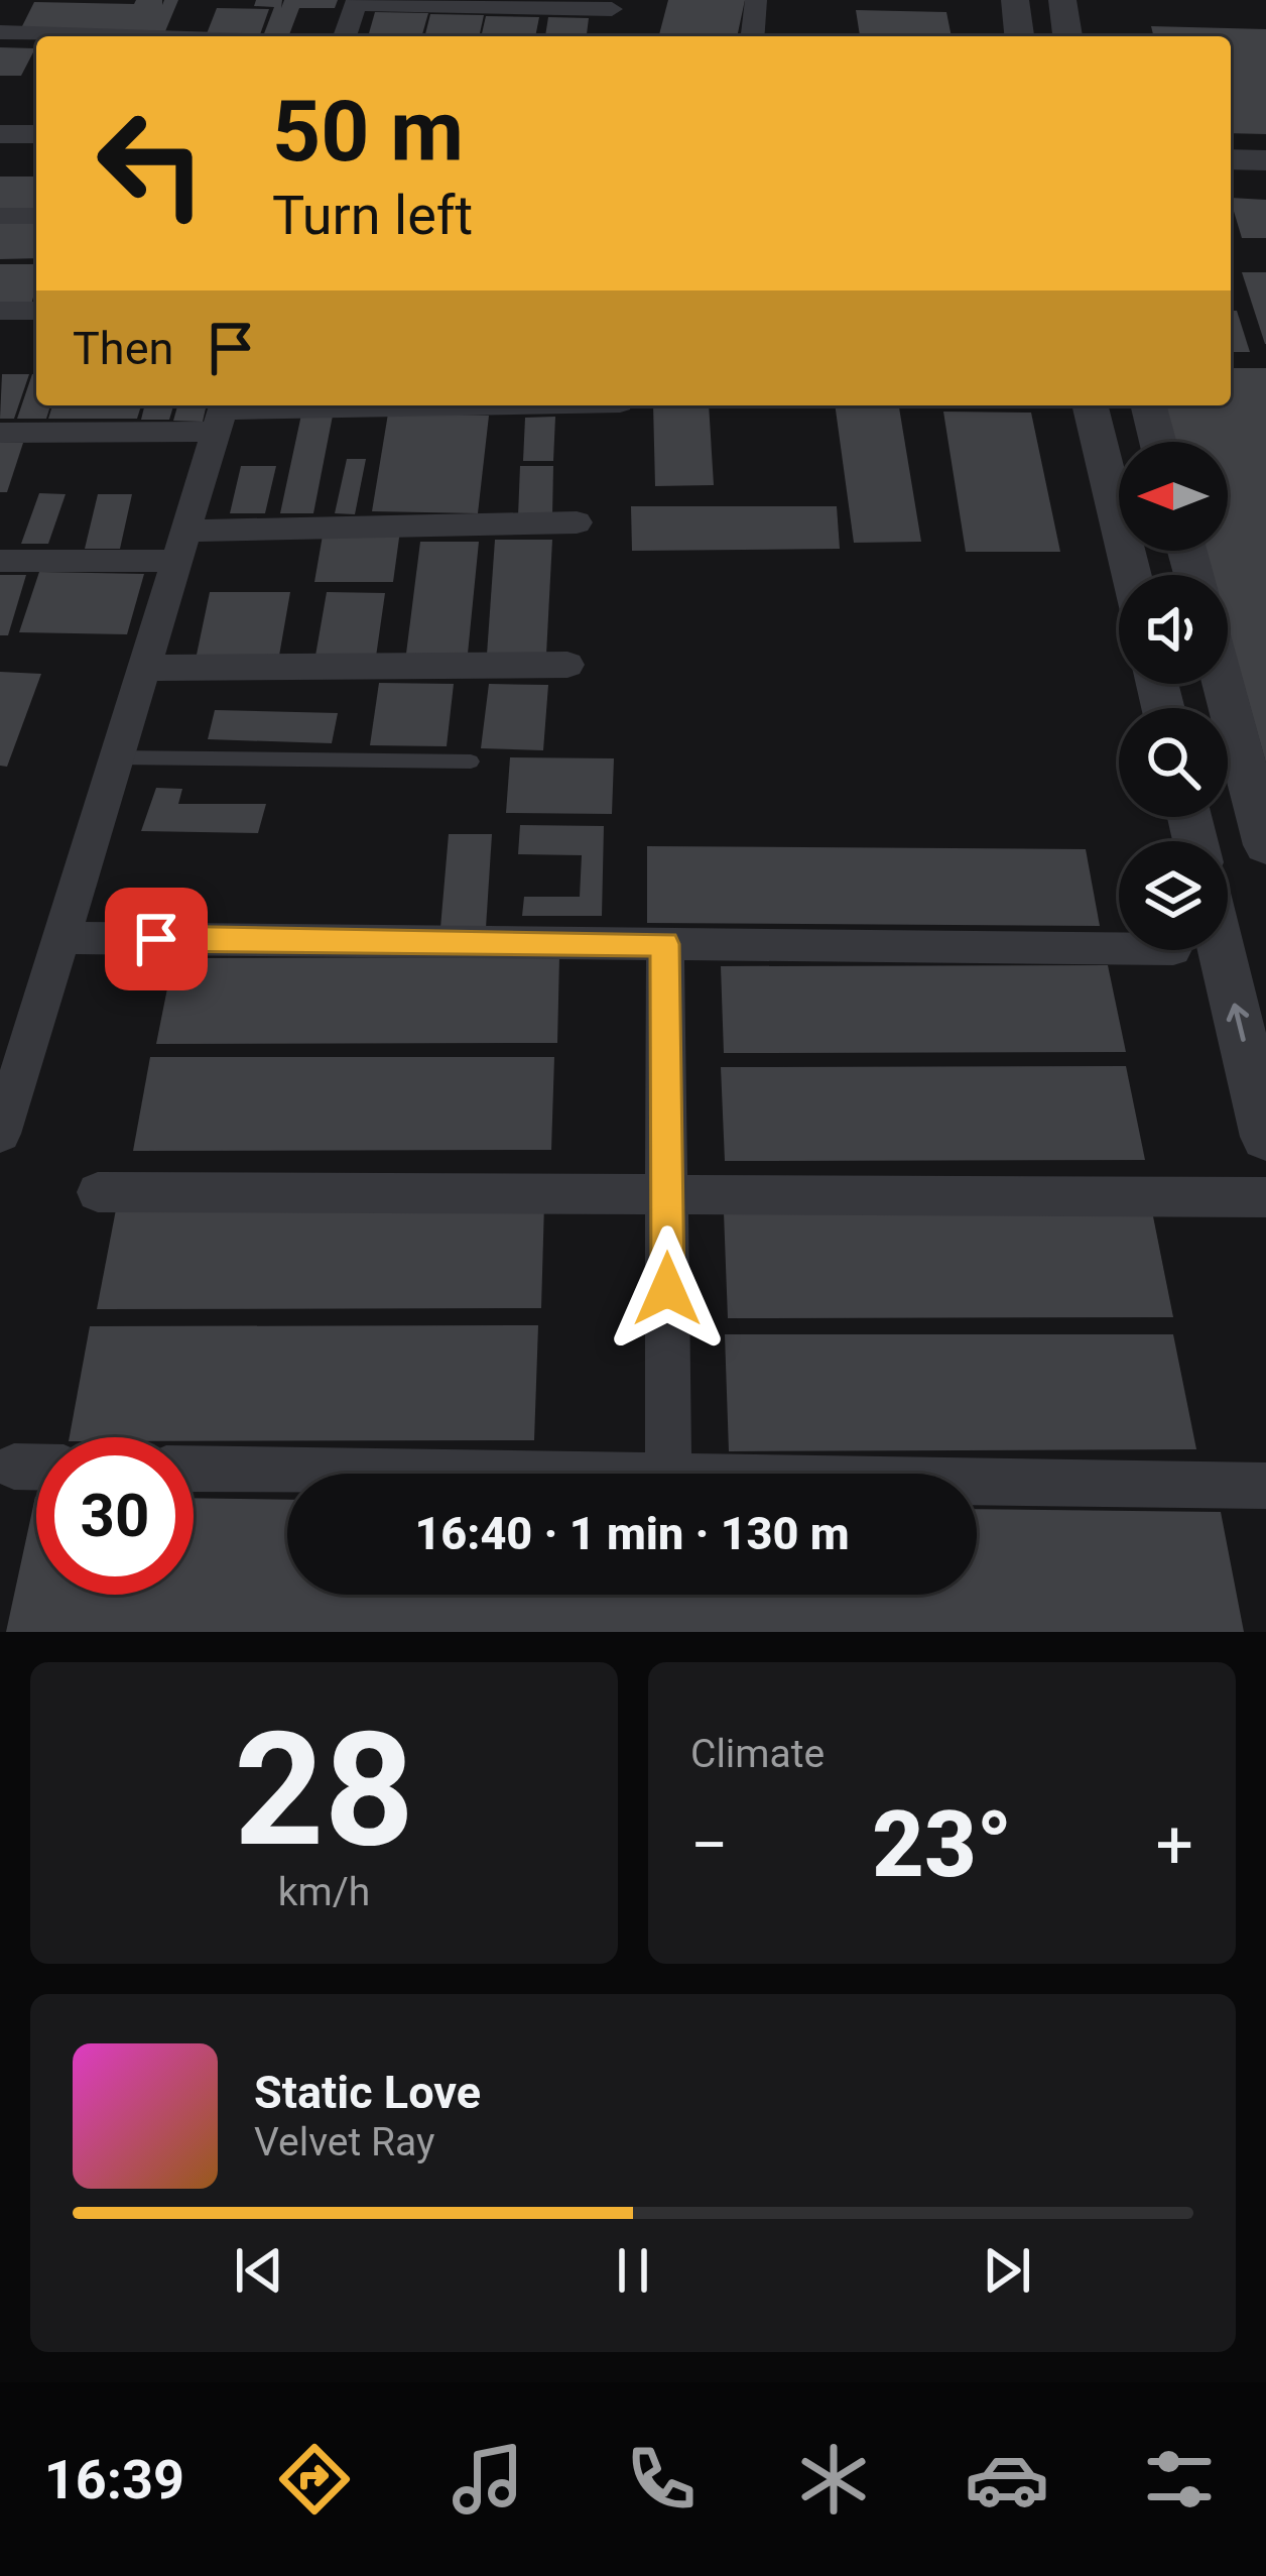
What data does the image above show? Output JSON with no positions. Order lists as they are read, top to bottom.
{
  "north": "left",
  "page": {
    "turn": ["50 m", "Turn left"],
    "then": "Then",
    "limit": "30",
    "trip": "16:40 · 1 min · 130 m",
    "tile": [
      ["28", "km/h"],
      "Climate"
    ],
    "heat": ["−", "23°", "+"],
    "song": ["Static Love", "Velvet Ray"],
    "tabs": "16:39"
  }
}
